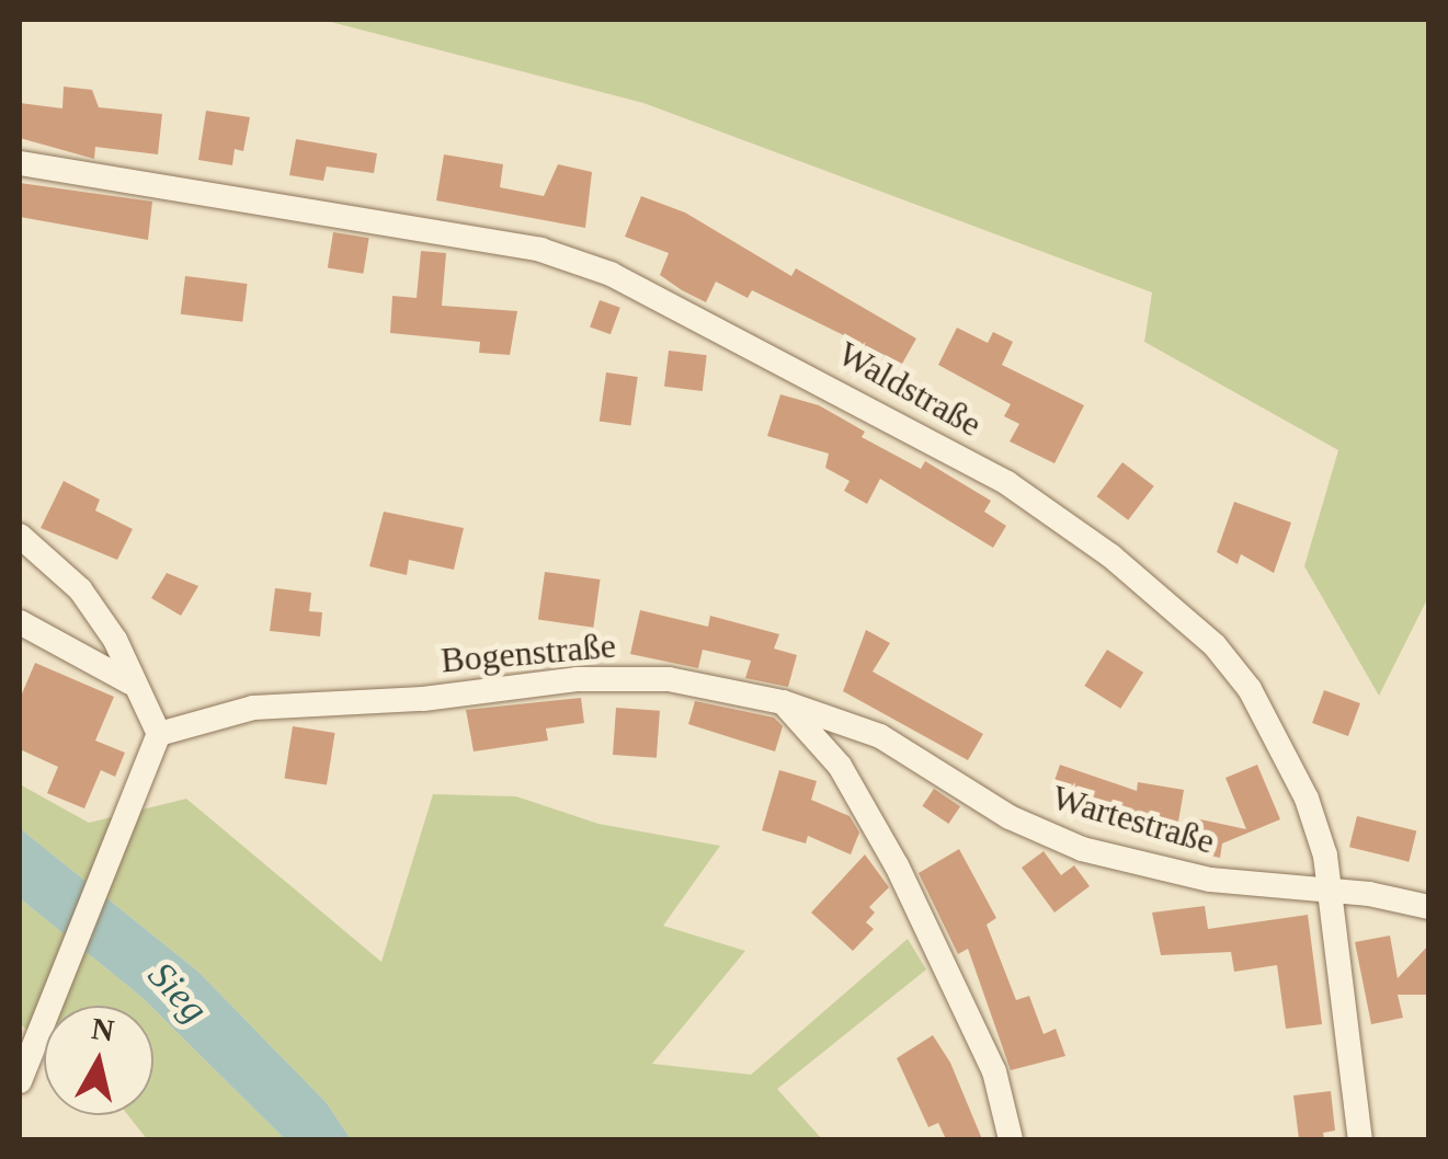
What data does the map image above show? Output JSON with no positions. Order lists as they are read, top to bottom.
{
  "streets": {
    "street": ["Waldstraße", "Bogenstraße", "Wartestraße"]
  },
  "crossings": [
    ["Waldstraße", "Wartestraße"],
    ["Bogenstraße", "Wartestraße"]
  ],
  "water": ["Sieg"],
  "north": "top"
}
